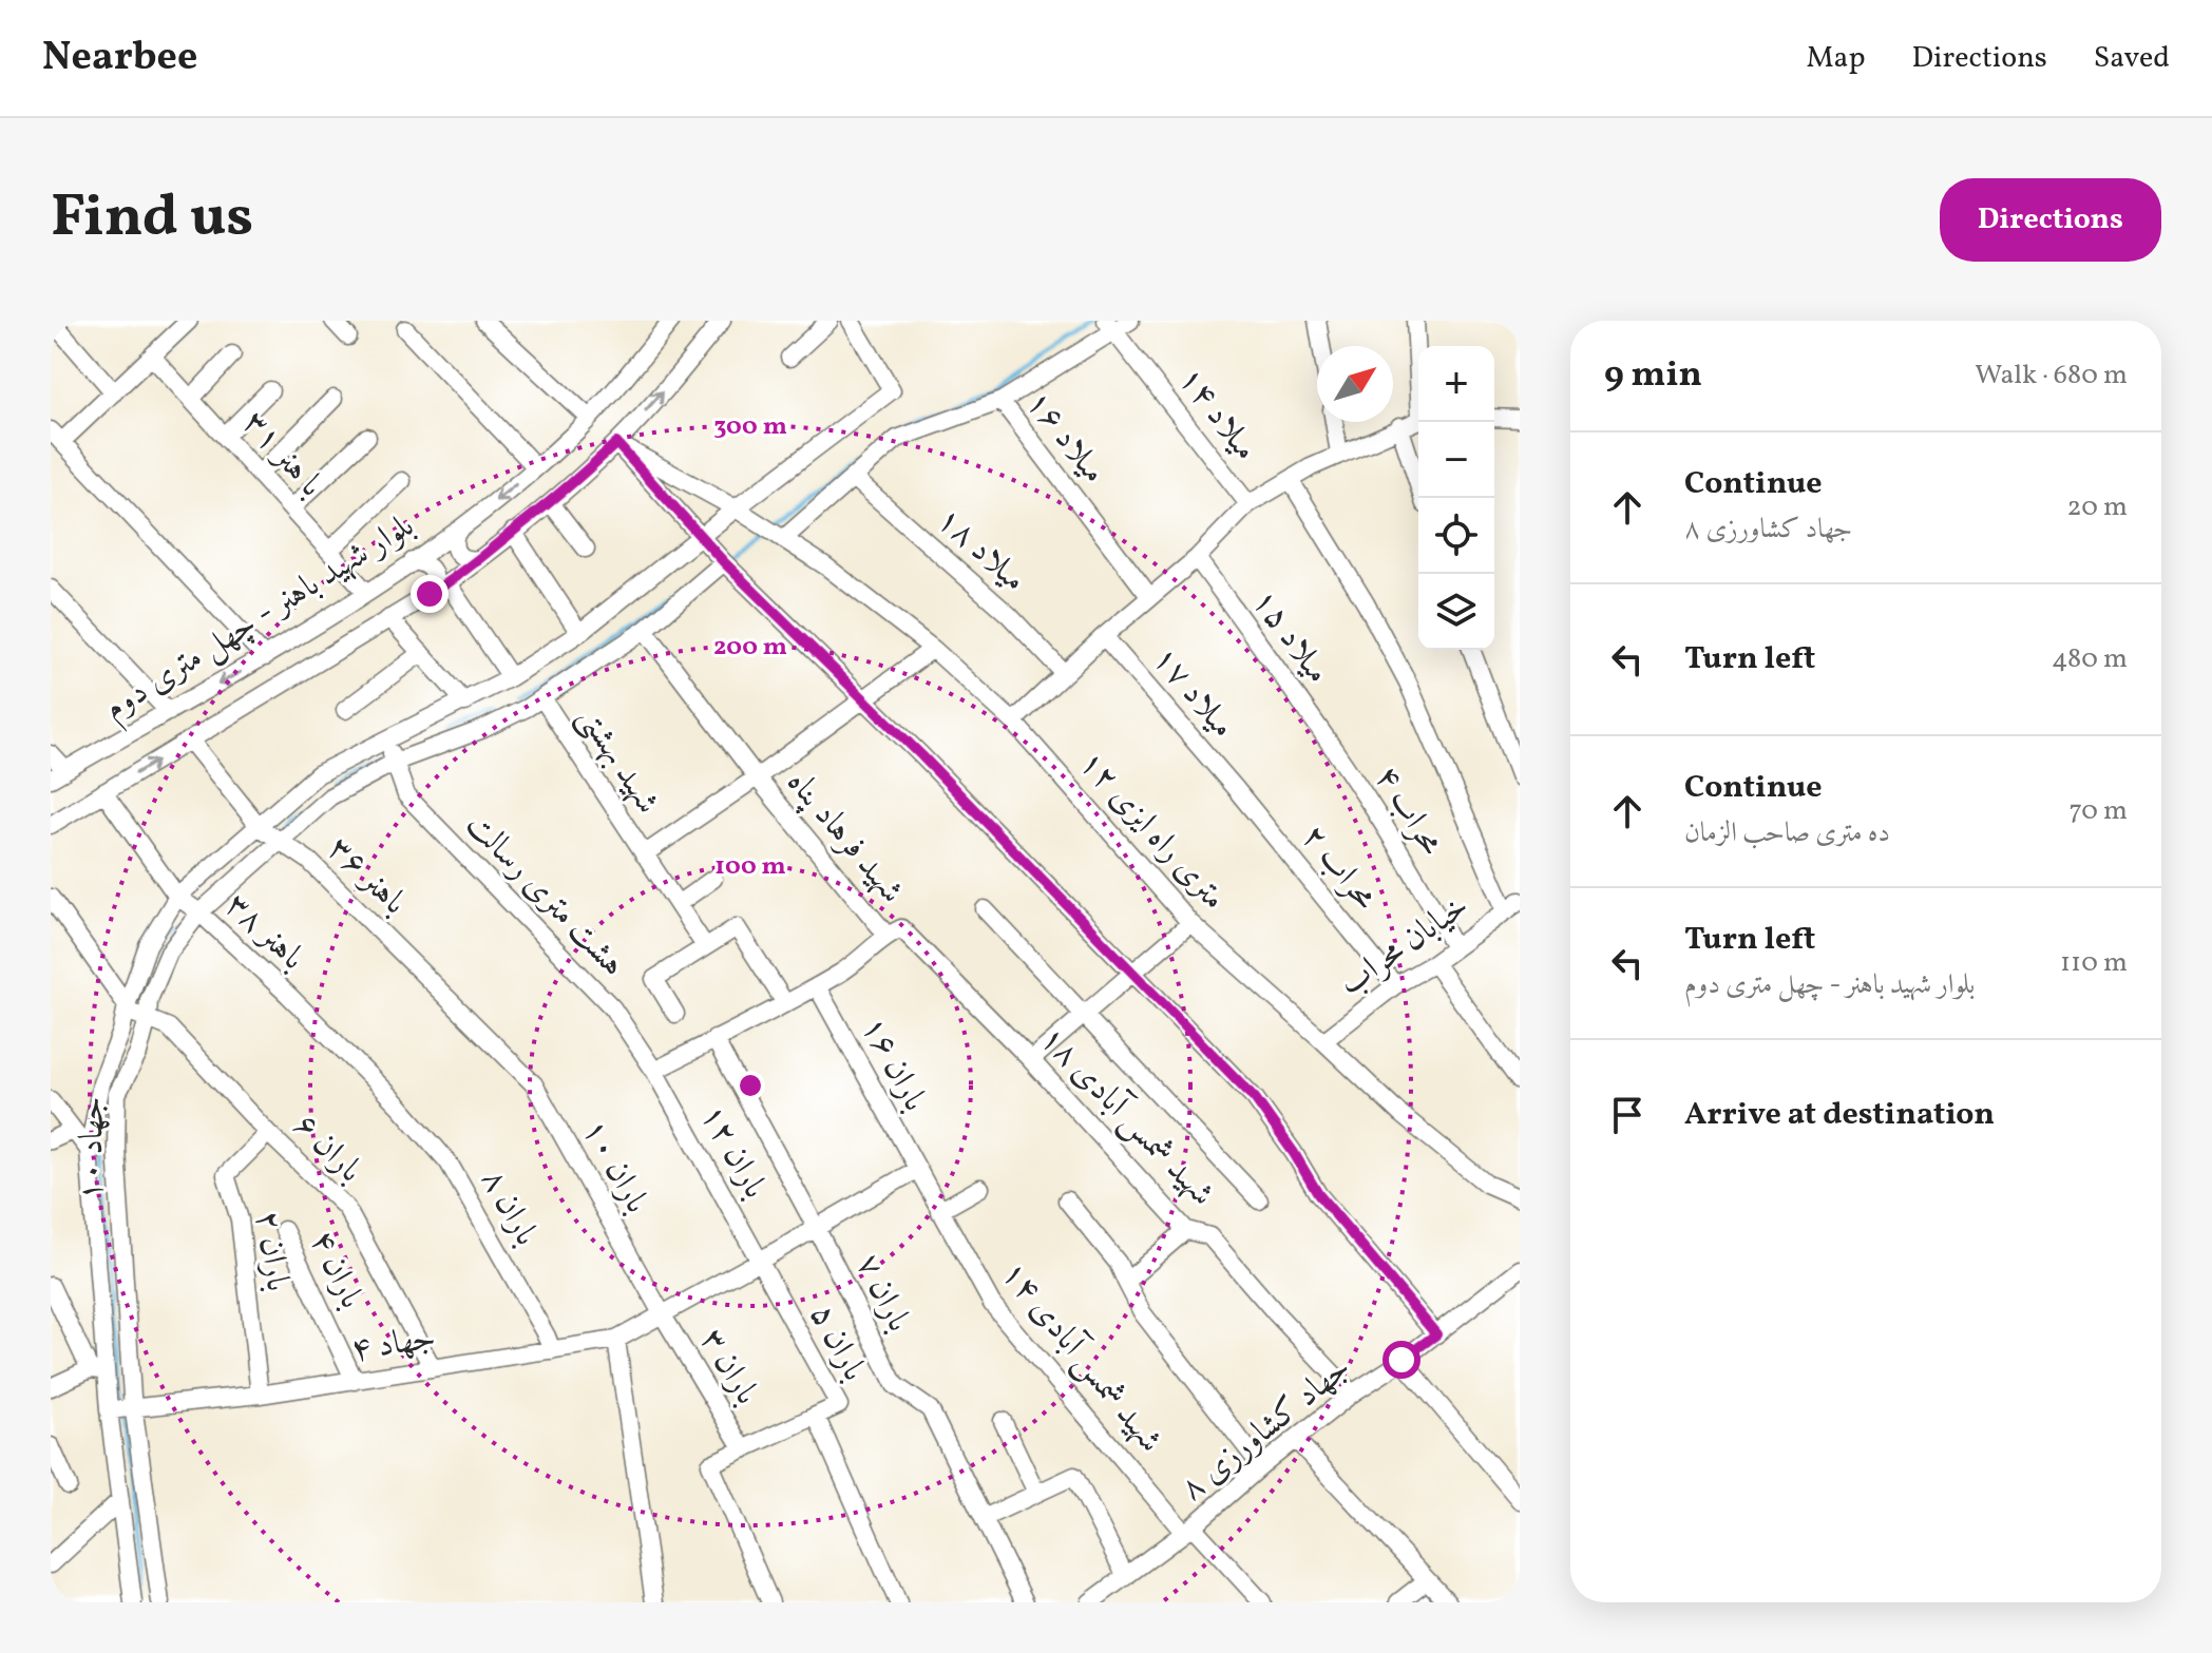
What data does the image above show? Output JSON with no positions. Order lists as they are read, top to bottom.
{
  "streets": {
    "street": [
      "میلاد ۱۴",
      "میلاد ۱۶",
      "با هنر ۳۱",
      "میلاد ۱۸",
      "بلوار شهید باهنر - چهل متری دوم",
      "میلاد ۱۵",
      "میلاد ۱۷",
      "شهید بهشتی",
      "محراب ۴",
      "۱۲ متری راه ایزی",
      "شهید فرهاد پناه",
      "محراب ۲",
      "باهنر ۳۶",
      "هشت متری رسالت",
      "باهنر ۳۸",
      "خیابان محراب",
      "باران ۱۶",
      "شهید شمس آبادی ۱۸",
      "جهاد ۱۰",
      "باران ۶",
      "باران ۱۲",
      "باران ۱۰",
      "باران ۸",
      "باران ۲",
      "باران ۴",
      "باران ۷",
      "باران ۵",
      "جهاد ۴",
      "شهید شمس آبادی ۱۴",
      "باران ۳",
      "جهاد کشاورزی ۸"
    ]
  },
  "crossings": [
    ["میلاد ۱۶", "میلاد ۱۸"],
    ["میلاد ۱۶", "۱۲ متری راه ایزی"],
    ["با هنر ۳۱", "بلوار شهید باهنر - چهل متری دوم"],
    ["بلوار شهید باهنر - چهل متری دوم", "۱۲ متری راه ایزی"],
    ["بلوار شهید باهنر - چهل متری دوم", "باهنر ۳۶"],
    ["بلوار شهید باهنر - چهل متری دوم", "باهنر ۳۸"],
    ["میلاد ۱۵", "محراب ۴"],
    ["میلاد ۱۷", "محراب ۲"],
    ["شهید بهشتی", "جهاد ۱۰"],
    ["محراب ۴", "خیابان محراب"],
    ["۱۲ متری راه ایزی", "خیابان محراب"],
    ["شهید فرهاد پناه", "شهید شمس آبادی ۱۸"],
    ["شهید فرهاد پناه", "جهاد ۱۰"],
    ["محراب ۲", "خیابان محراب"],
    ["باهنر ۳۶", "جهاد ۱۰"],
    ["باهنر ۳۶", "باران ۱۰"],
    ["هشت متری رسالت", "جهاد ۱۰"],
    ["هشت متری رسالت", "باران ۱۲"],
    ["باهنر ۳۸", "جهاد ۱۰"],
    ["باهنر ۳۸", "باران ۸"],
    ["باران ۱۶", "جهاد ۴"],
    ["باران ۱۶", "شهید شمس آبادی ۱۴"],
    ["شهید شمس آبادی ۱۸", "جهاد کشاورزی ۸"],
    ["جهاد ۱۰", "باران ۶"],
    ["جهاد ۱۰", "جهاد ۴"],
    ["باران ۶", "باران ۲"],
    ["باران ۶", "جهاد ۴"],
    ["باران ۱۲", "باران ۵"],
    ["باران ۱۲", "جهاد ۴"],
    ["باران ۱۰", "جهاد ۴"],
    ["باران ۱۰", "باران ۳"],
    ["باران ۸", "جهاد ۴"],
    ["باران ۲", "جهاد ۴"],
    ["باران ۴", "جهاد ۴"],
    ["باران ۷", "جهاد ۴"],
    ["باران ۵", "جهاد ۴"],
    ["باران ۵", "باران ۳"],
    ["جهاد ۴", "شهید شمس آبادی ۱۴"],
    ["جهاد ۴", "باران ۳"],
    ["شهید شمس آبادی ۱۴", "جهاد کشاورزی ۸"]
  ],
  "north": "top right",
  "page": {
    "header": "Nearbee",
    "nav": ["Map", "Directions", "Saved"],
    "title": "Find us",
    "buttons": "Directions",
    "heading": ["9 min", "Walk · 680 m"],
    "map_buttons": ["+", "−"],
    "list": [
      ["Continue", "جهاد کشاورزی ۸", "20 m"],
      ["Turn left", "480 m"],
      ["Continue", "ده متری صاحب الزمان", "70 m"],
      ["Turn left", "بلوار شهید باهنر - چهل متری دوم", "110 m"],
      "Arrive at destination"
    ]
  },
  "rings": ["300 m", "200 m", "100 m"]
}
